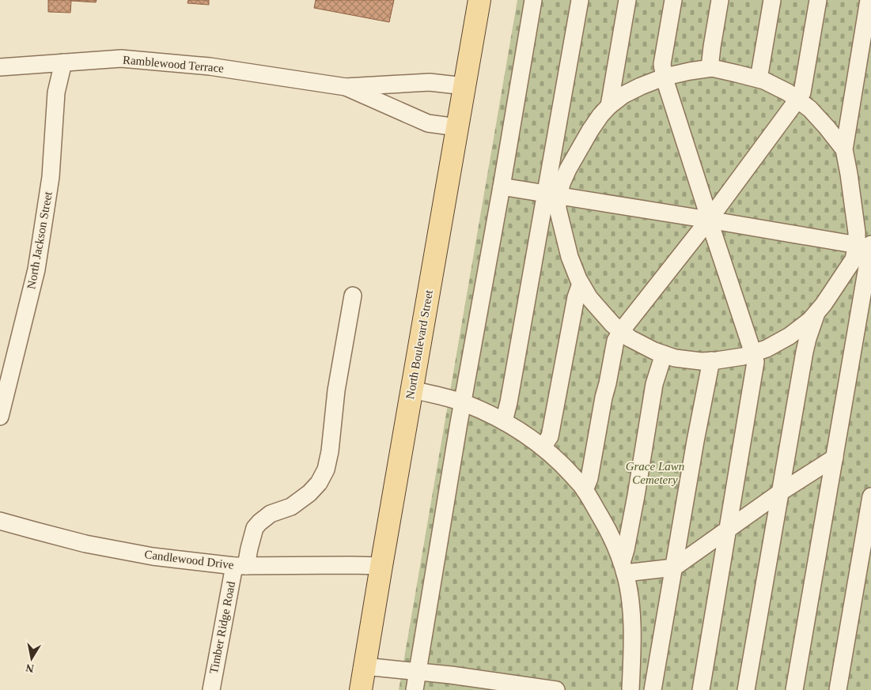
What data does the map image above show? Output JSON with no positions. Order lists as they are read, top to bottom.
{
  "streets": {
    "main road": ["North Boulevard Street"],
    "street": [
      "Ramblewood Terrace",
      "North Jackson Street",
      "Candlewood Drive",
      "Timber Ridge Road"
    ]
  },
  "crossings": [
    ["Ramblewood Terrace", "North Jackson Street"],
    ["Ramblewood Terrace", "North Boulevard Street"],
    ["North Boulevard Street", "Candlewood Drive"],
    ["Candlewood Drive", "Timber Ridge Road"]
  ],
  "parks": ["Grace Lawn Cemetery"],
  "north": "bottom"
}
